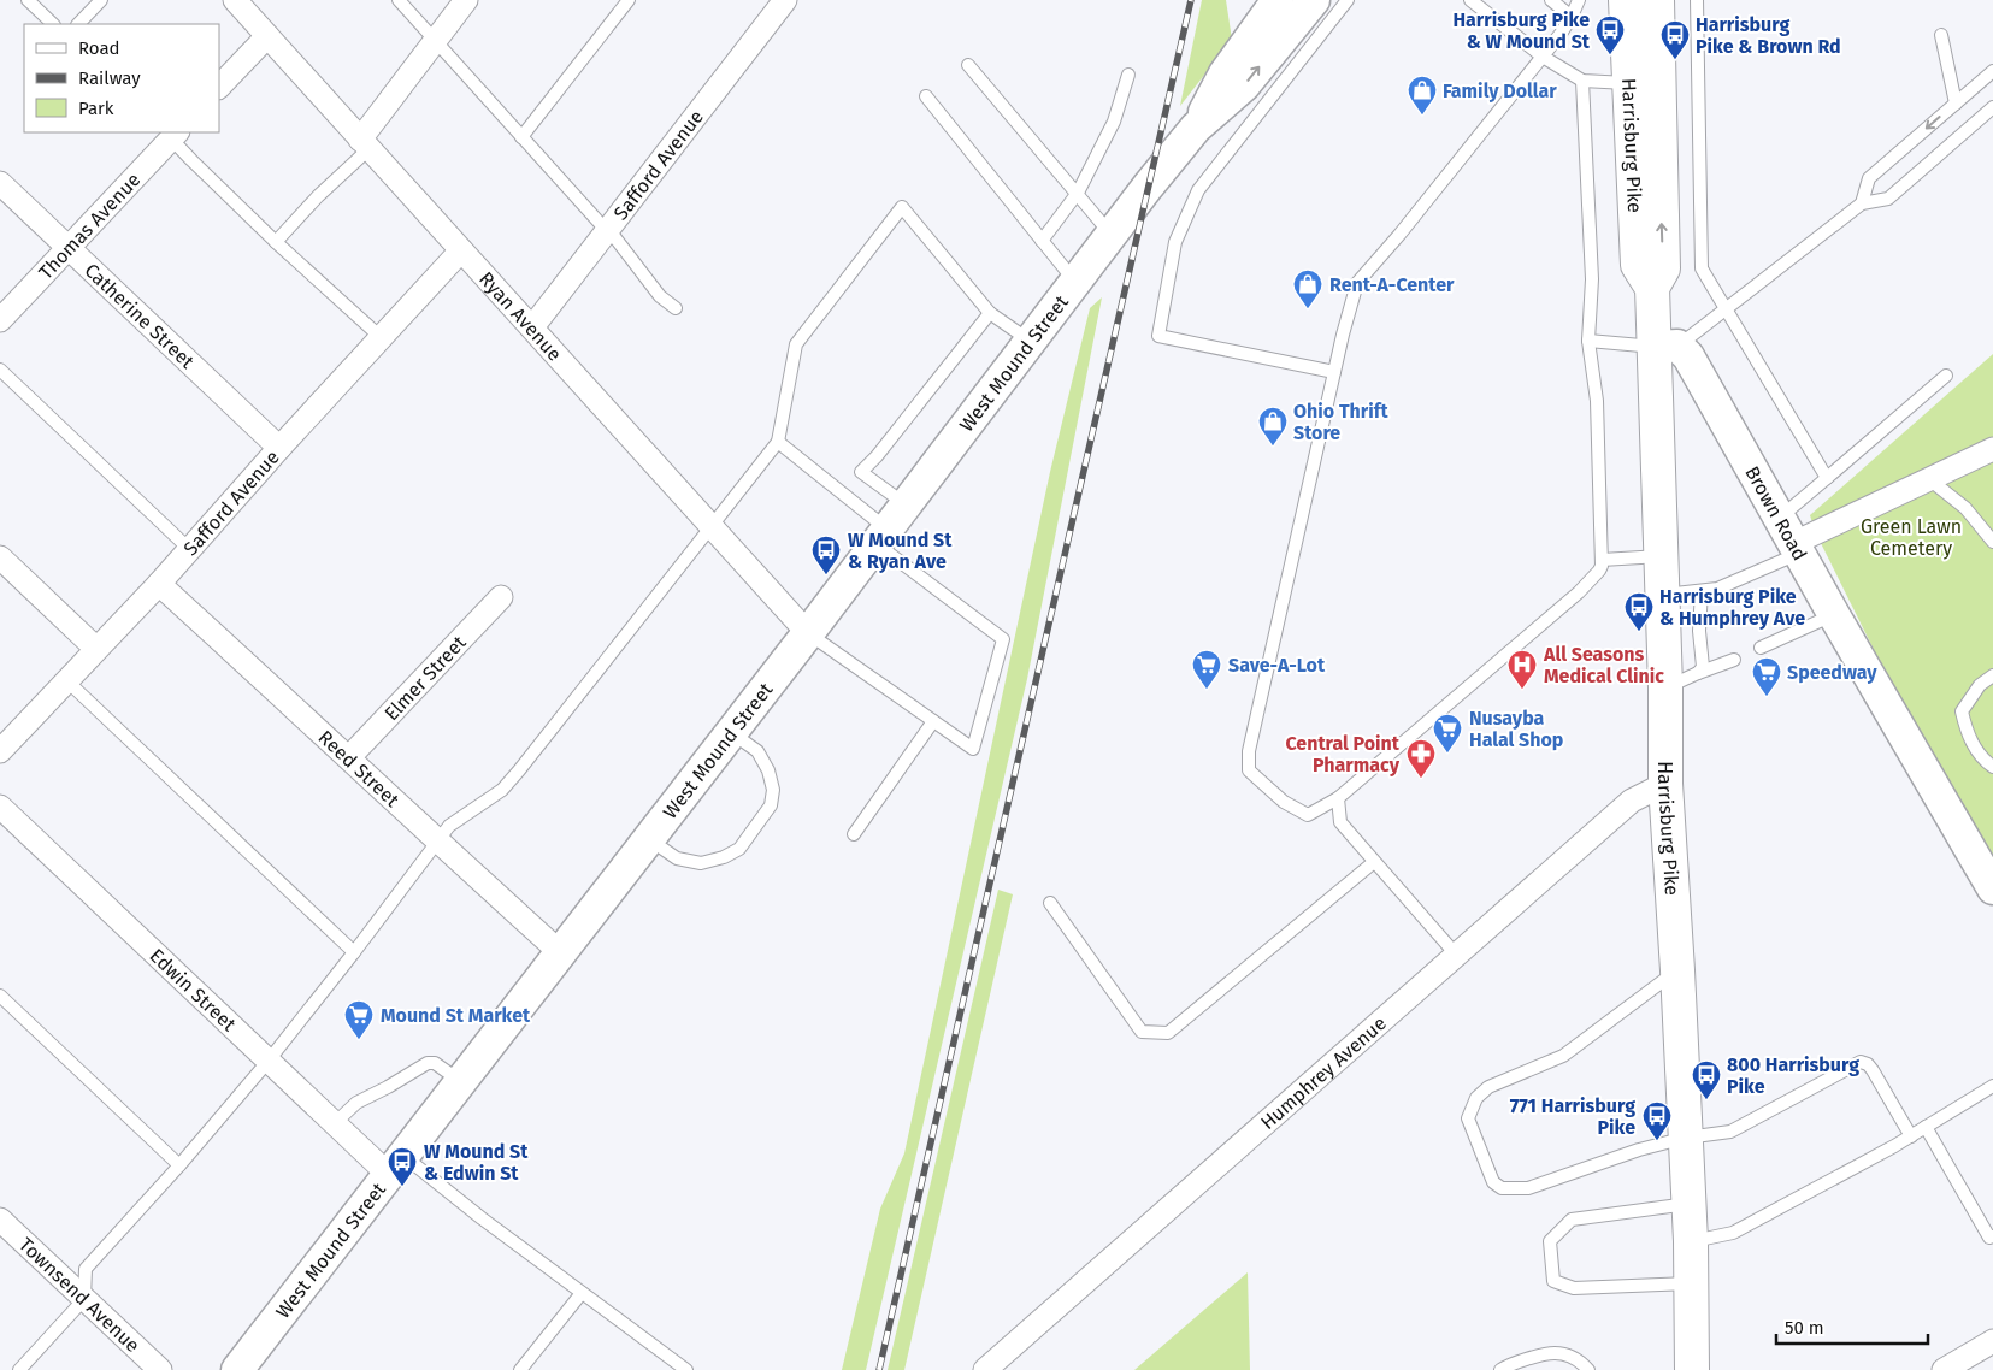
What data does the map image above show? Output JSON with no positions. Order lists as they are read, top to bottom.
{
  "streets": {
    "main road": ["Harrisburg Pike"],
    "street": [
      "Safford Avenue",
      "Thomas Avenue",
      "Catherine Street",
      "Ryan Avenue",
      "West Mound Street",
      "Brown Road",
      "Elmer Street",
      "Reed Street",
      "Edwin Street",
      "Humphrey Avenue",
      "Townsend Avenue"
    ]
  },
  "crossings": [
    ["Harrisburg Pike", "Brown Road"],
    ["Harrisburg Pike", "Humphrey Avenue"],
    ["Safford Avenue", "Catherine Street"],
    ["Safford Avenue", "Ryan Avenue"],
    ["Safford Avenue", "Reed Street"],
    ["Thomas Avenue", "Catherine Street"],
    ["Ryan Avenue", "West Mound Street"],
    ["West Mound Street", "Reed Street"],
    ["West Mound Street", "Edwin Street"],
    ["Elmer Street", "Reed Street"]
  ],
  "parks": ["Green Lawn Cemetery"],
  "places": {
    "bus stop": [
      "Harrisburg Pike & W Mound St",
      "Harrisburg Pike & Brown Rd",
      "W Mound St & Ryan Ave",
      "Harrisburg Pike & Humphrey Ave",
      "800 Harrisburg Pike",
      "771 Harrisburg Pike",
      "W Mound St & Edwin St"
    ],
    "shop": ["Family Dollar", "Rent-A-Center", "Ohio Thrift Store"],
    "supermarket": [
      "Save-A-Lot",
      "Speedway",
      "Nusayba Halal Shop",
      "Mound St Market"
    ],
    "hospital": ["All Seasons Medical Clinic"],
    "pharmacy": ["Central Point Pharmacy"]
  },
  "legend": ["Road", "Railway", "Park"],
  "scale_bar": "50 m"
}
